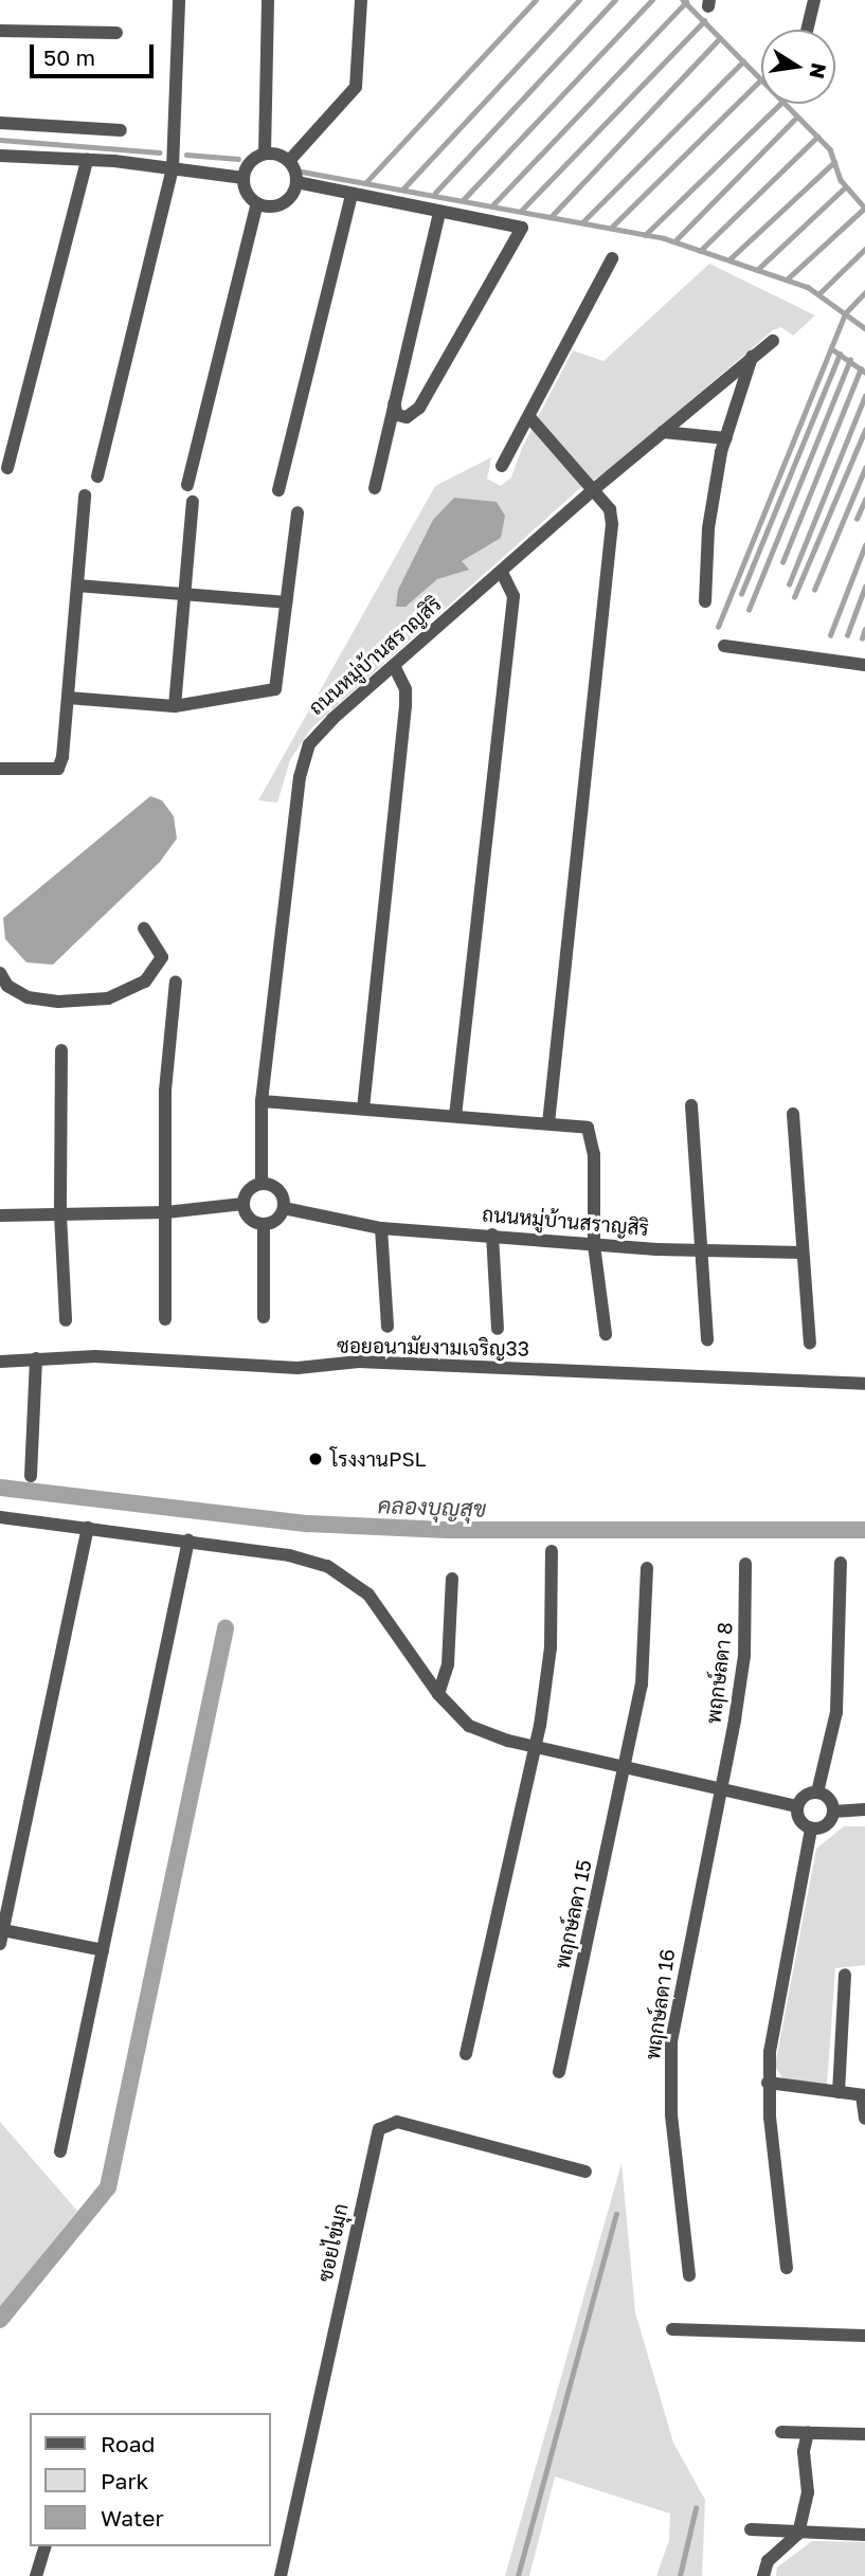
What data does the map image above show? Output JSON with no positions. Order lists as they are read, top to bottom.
{
  "streets": {
    "street": [
      "ถนนหมู่บ้านสราญสิริ",
      "ซอยอนามัยงามเจริญ33",
      "พฤกษ์ลดา 8",
      "พฤกษ์ลดา 15",
      "พฤกษ์ลดา 16",
      "ซอยไข่มุก"
    ]
  },
  "crossings": [
    ["พฤกษ์ลดา 8", "พฤกษ์ลดา 16"]
  ],
  "water": ["คลองบุญสุข"],
  "places": ["โรงงานPSL"],
  "legend": ["Road", "Park", "Water"],
  "scale_bar": "50 m",
  "north": "right"
}
